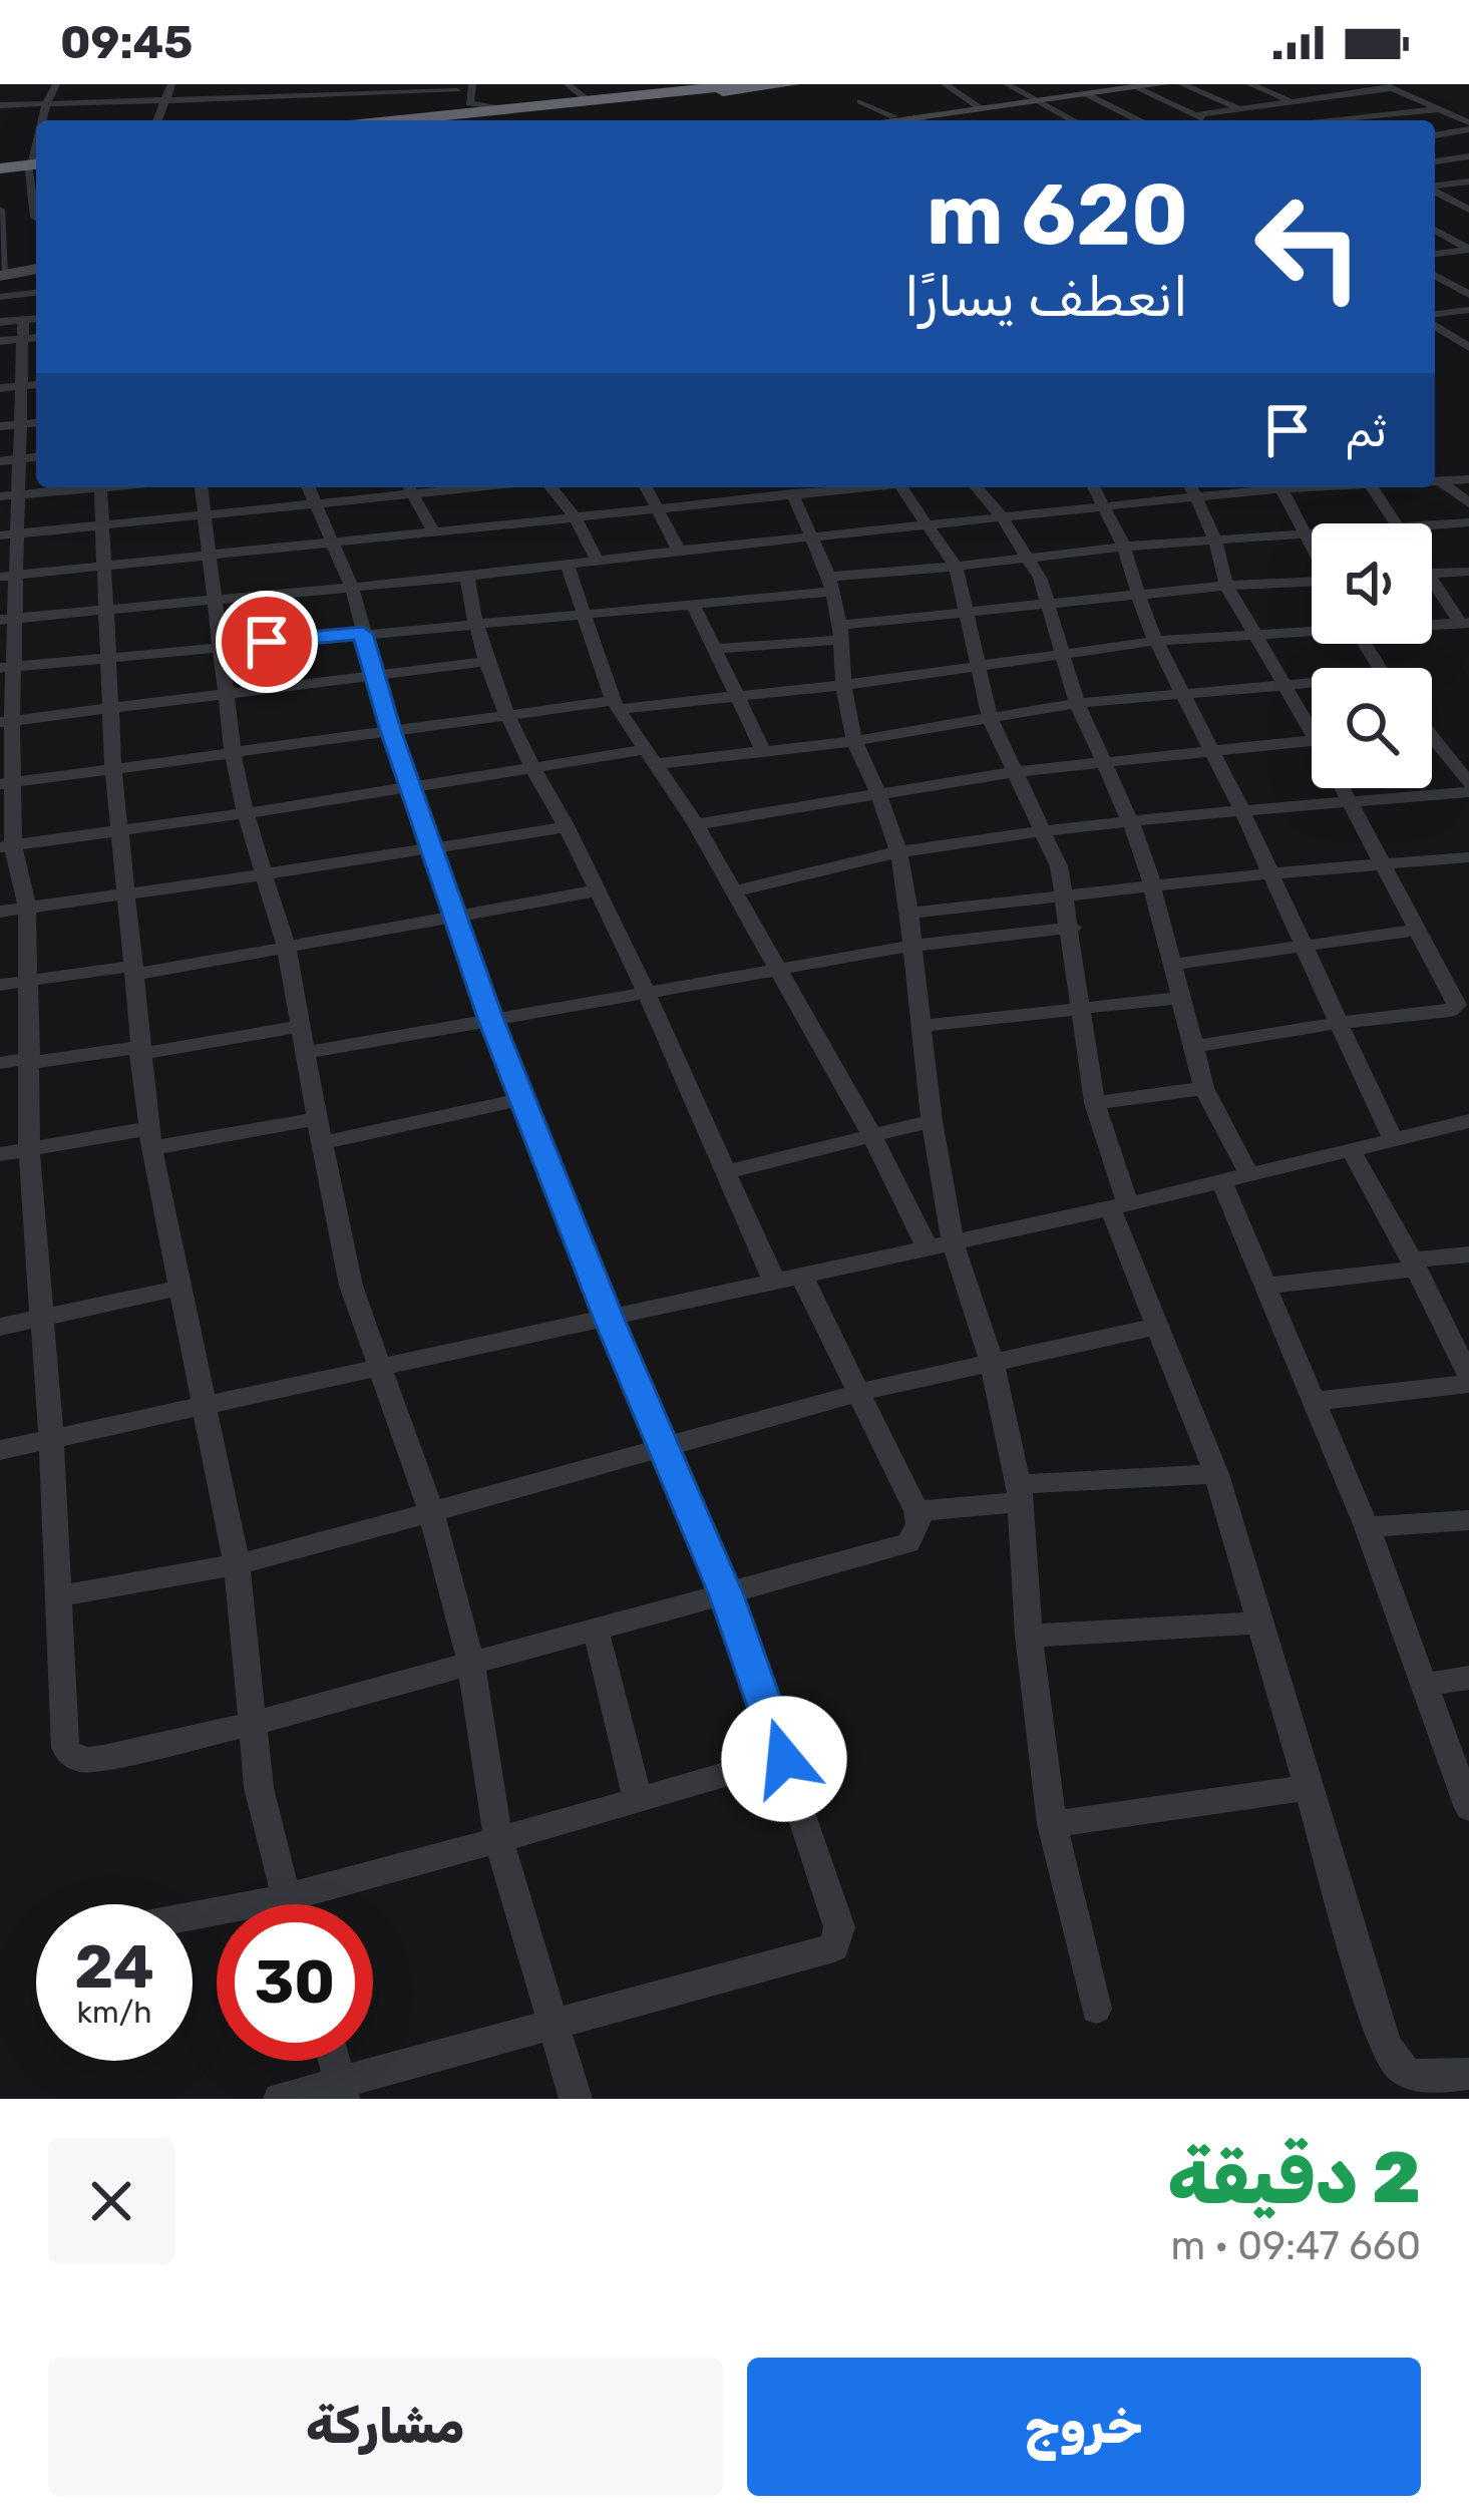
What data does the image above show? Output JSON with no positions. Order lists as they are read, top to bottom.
{
  "page": {
    "status": "09:45",
    "turn": ["620 m", "انعطف يسارًا"],
    "then": "ثم",
    "speed": "24 km/h",
    "limit": "30",
    "heading": ["2 دقيقة", "660 m · 09:47"],
    "buttons": ["خروج", "مشاركة"]
  }
}
